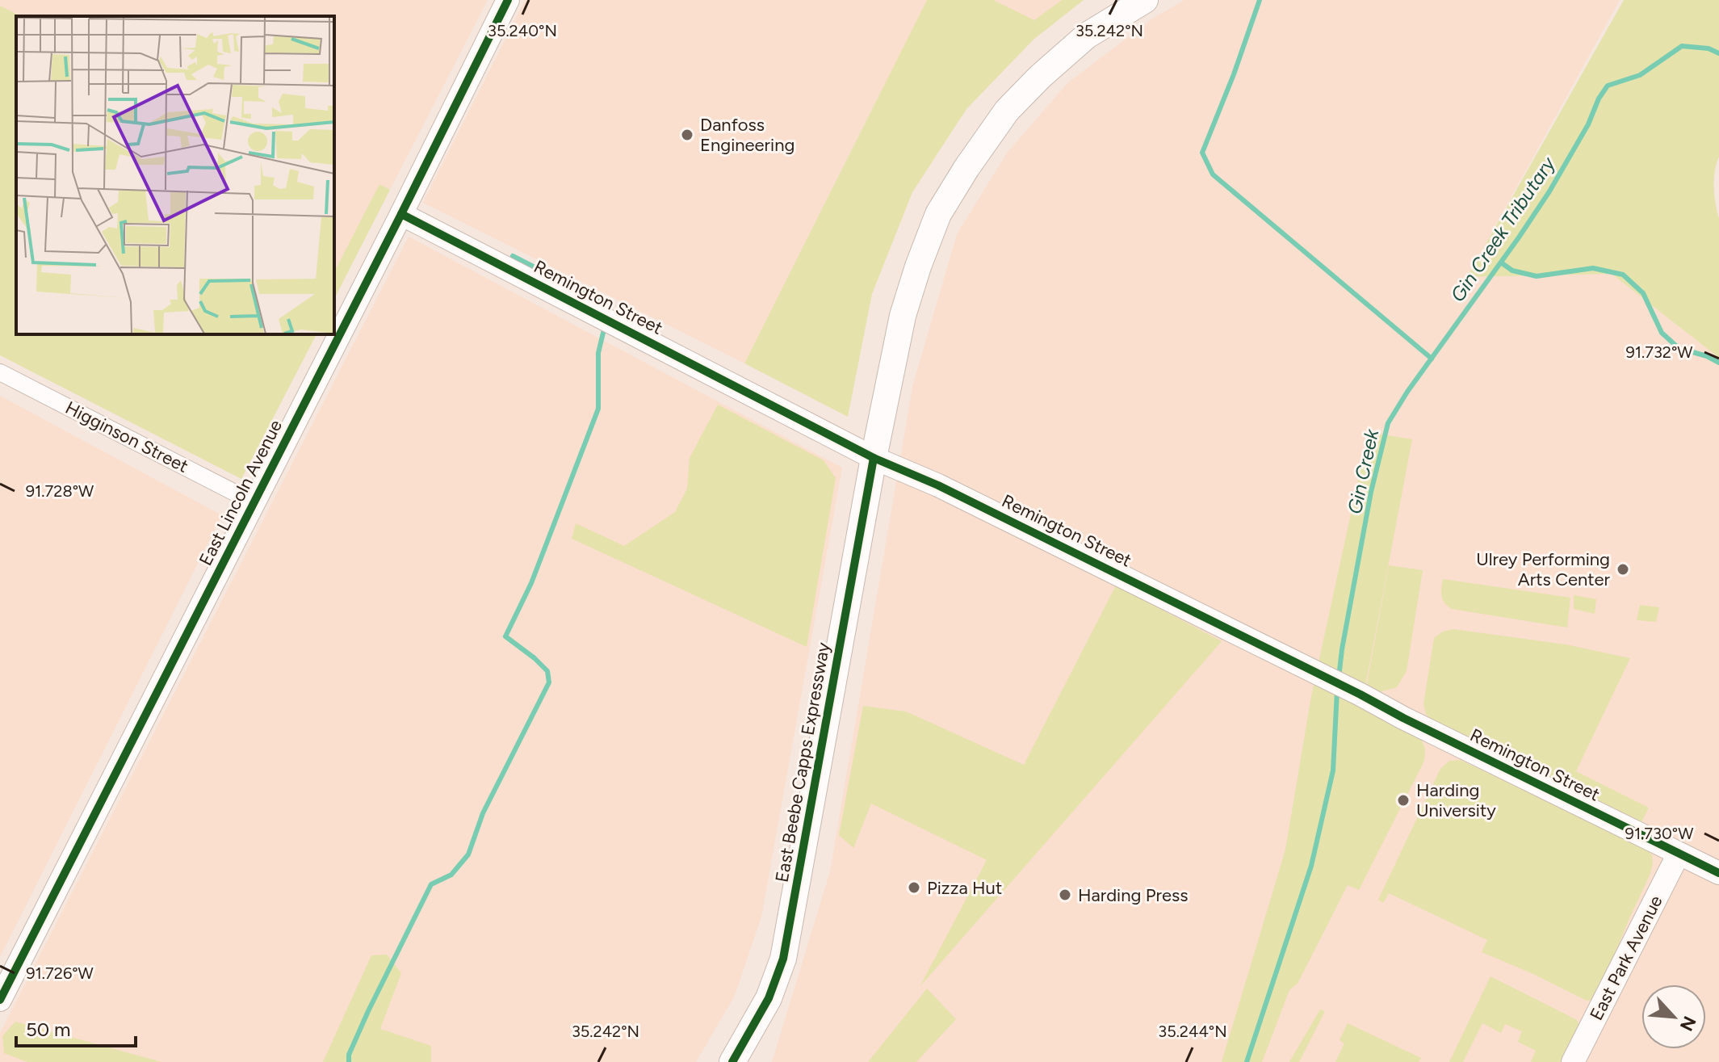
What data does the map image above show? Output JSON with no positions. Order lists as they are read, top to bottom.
{
  "streets": {
    "main road": ["East Beebe Capps Expressway"],
    "street": [
      "Remington Street",
      "Higginson Street",
      "East Lincoln Avenue",
      "East Park Avenue"
    ]
  },
  "crossings": [
    ["Remington Street", "East Lincoln Avenue"],
    ["Remington Street", "East Beebe Capps Expressway"],
    ["Remington Street", "East Park Avenue"],
    ["Higginson Street", "East Lincoln Avenue"]
  ],
  "water": ["Gin Creek Tributary", "Gin Creek"],
  "places": [
    "Danfoss Engineering",
    "Ulrey Performing Arts Center",
    "Harding University",
    "Pizza Hut",
    "Harding Press"
  ],
  "scale_bar": "50 m",
  "north": "bottom right",
  "coordinates": [
    "35.240°N",
    "35.242°N",
    "91.732°W",
    "91.728°W",
    "91.730°W",
    "91.726°W",
    "35.244°N"
  ]
}
